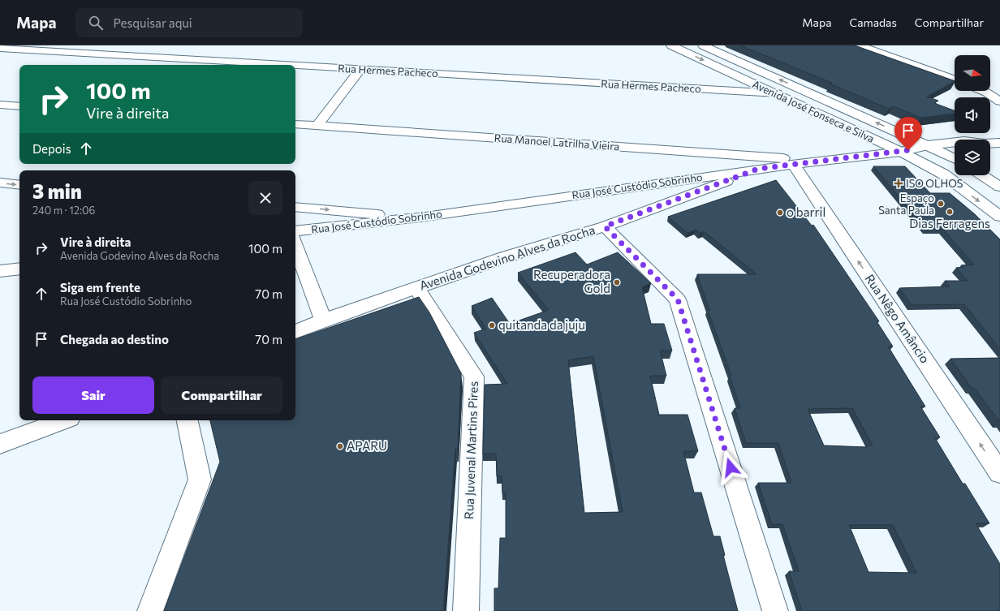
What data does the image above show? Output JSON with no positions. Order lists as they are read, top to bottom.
{
  "streets": {
    "street": [
      "Rua Hermes Pacheco",
      "Avenida José Fonseca e Silva",
      "Rua Manoel Latrilha Vieira",
      "Rua José Custódio Sobrinho",
      "Avenida Godevino Alves da Rocha",
      "Rua Nêgo Amâncio",
      "Rua Juvenal Martins Pires"
    ]
  },
  "crossings": [
    ["Rua Hermes Pacheco", "Avenida José Fonseca e Silva"],
    ["Avenida José Fonseca e Silva", "Rua José Custódio Sobrinho"],
    ["Rua Manoel Latrilha Vieira", "Rua José Custódio Sobrinho"],
    ["Rua José Custódio Sobrinho", "Avenida Godevino Alves da Rocha"],
    ["Rua José Custódio Sobrinho", "Rua Nêgo Amâncio"],
    ["Avenida Godevino Alves da Rocha", "Rua Juvenal Martins Pires"]
  ],
  "one_way": ["Rua Nêgo Amâncio"],
  "places": {
    "health": ["ISO OLHOS"],
    "other": [
      "Espaço Santa Paula",
      "Dias Ferragens",
      "o barril",
      "Recuperadora Gold",
      "quitanda da juju",
      "APARU"
    ]
  },
  "north": "right",
  "page": {
    "header": "Mapa",
    "search": "Pesquisar aqui",
    "nav": ["Mapa", "Camadas", "Compartilhar"],
    "turn": ["100 m", "Vire à direita"],
    "then": "Depois",
    "heading": ["3 min", "240 m · 12:06"],
    "list": [
      {
        "name": "Vire à direita",
        "note": "Avenida Godevino Alves da Rocha",
        "value": "100 m"
      },
      {
        "name": "Siga em frente",
        "note": "Rua José Custódio Sobrinho",
        "value": "70 m"
      },
      {
        "name": "Chegada ao destino",
        "value": "70 m"
      }
    ],
    "buttons": ["Sair", "Compartilhar"]
  }
}
